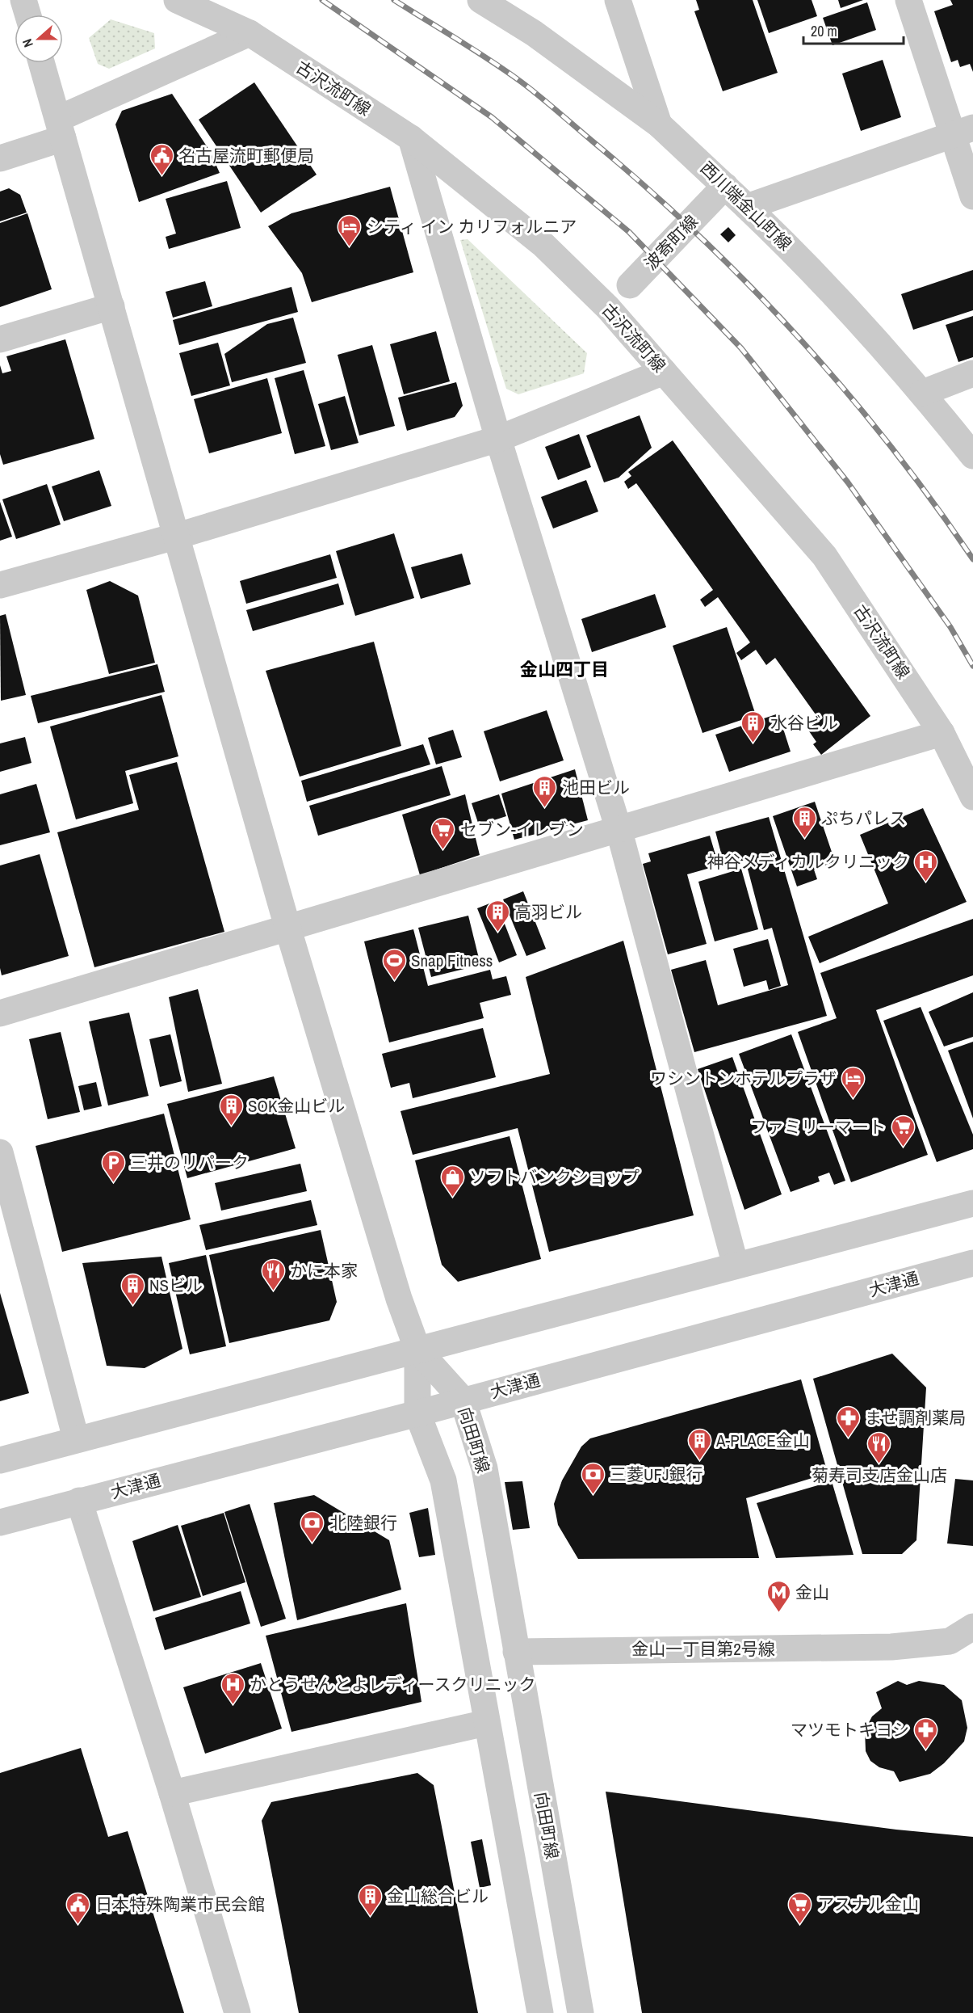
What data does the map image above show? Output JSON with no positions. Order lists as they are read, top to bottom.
{
  "streets": {
    "street": [
      "古沢流町線",
      "西川端金山町線",
      "波寄町線",
      "大津通",
      "向田町線",
      "金山一丁目第2号線"
    ]
  },
  "crossings": [
    ["西川端金山町線", "波寄町線"],
    ["大津通", "向田町線"],
    ["向田町線", "金山一丁目第2号線"]
  ],
  "districts": ["金山四丁目"],
  "places": {
    "public building": ["名古屋流町郵便局", "日本特殊陶業市民会館"],
    "hotel": ["シティ イン カリフォルニア", "ワシントンホテルプラザ"],
    "building": [
      "水谷ビル",
      "池田ビル",
      "ぷちパレス",
      "高羽ビル",
      "SOK金山ビル",
      "NSビル",
      "A-PLACE金山",
      "金山総合ビル"
    ],
    "supermarket": ["セブン-イレブン", "ファミリーマート", "アスナル金山"],
    "hospital": ["神谷メディカルクリニック", "かとうせんとよレディースクリニック"],
    "sports": ["Snap Fitness"],
    "parking": ["三井のリパーク"],
    "shop": ["ソフトバンクショップ"],
    "restaurant": ["かに本家", "菊寿司支店金山店"],
    "pharmacy": ["ませ調剤薬局", "マツモトキヨシ"],
    "bank": ["三菱UFJ銀行", "北陸銀行"],
    "metro station": ["金山"]
  },
  "scale_bar": "20 m",
  "north": "left"
}
